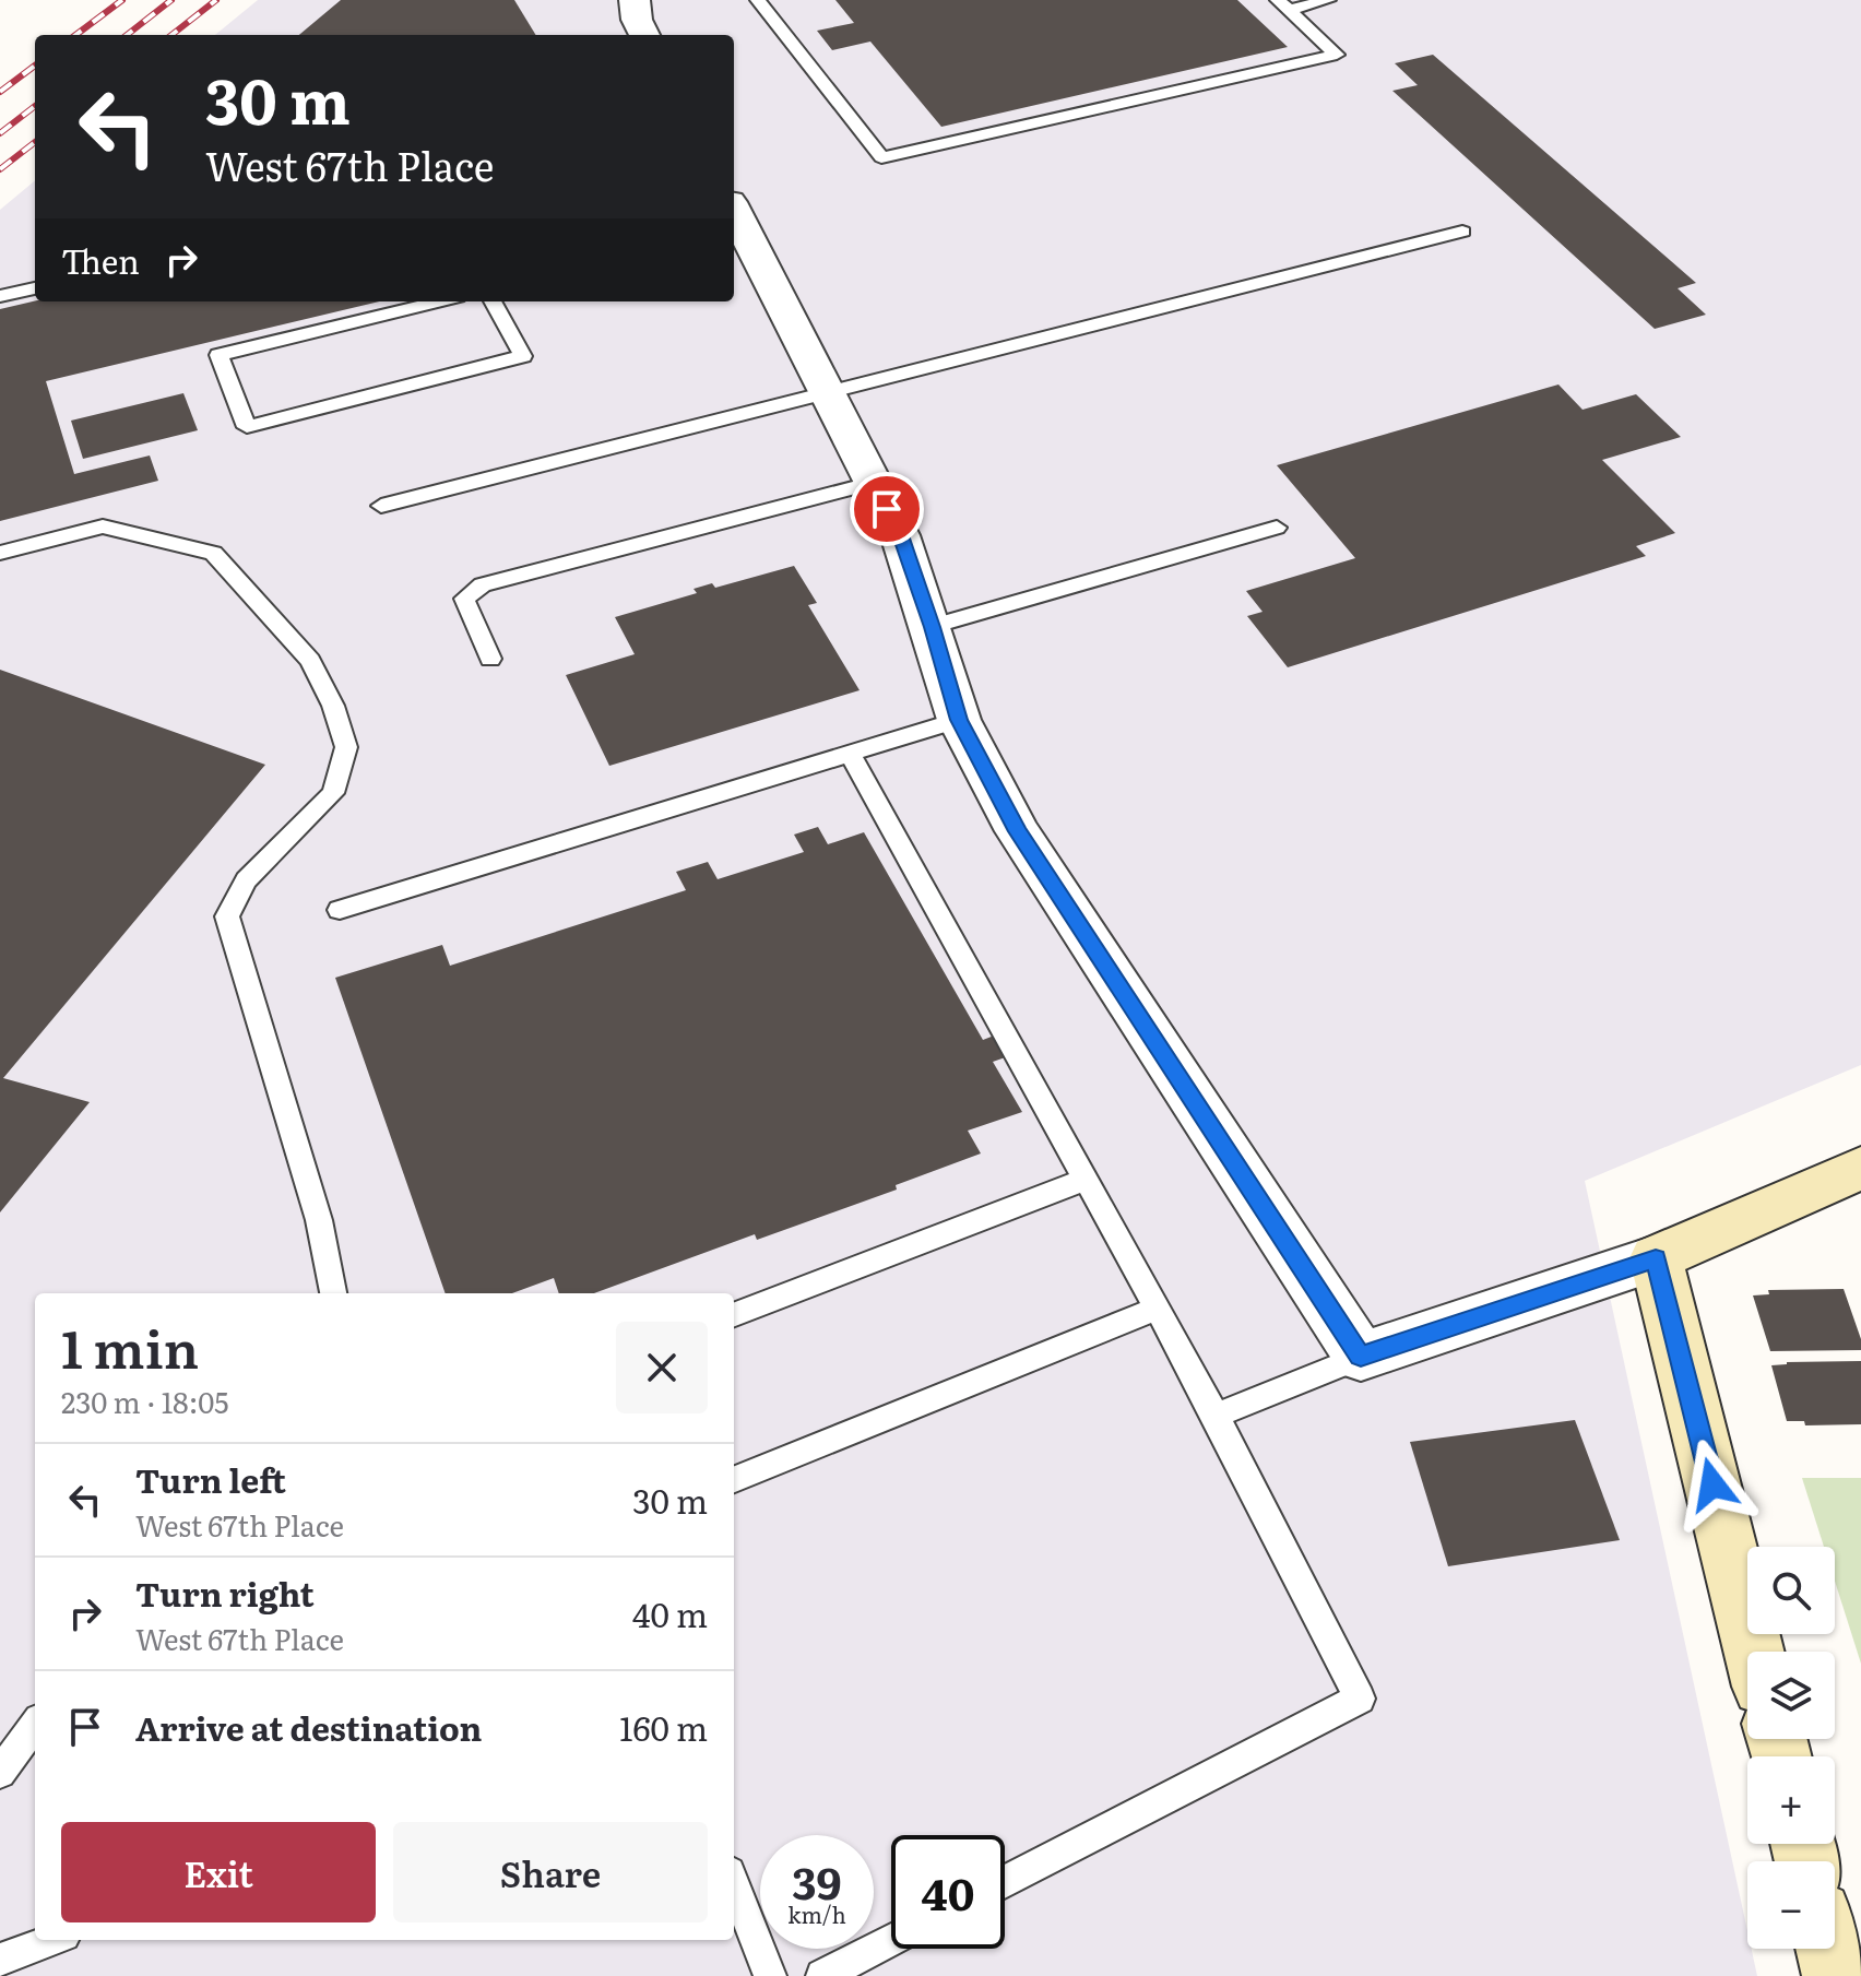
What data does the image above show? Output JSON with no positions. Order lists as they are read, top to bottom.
{
  "page": {
    "turn": ["30 m", "West 67th Place"],
    "then": "Then",
    "heading": ["1 min", "230 m · 18:05"],
    "list": [
      {
        "name": "Turn left",
        "note": "West 67th Place",
        "value": "30 m"
      },
      {
        "name": "Turn right",
        "note": "West 67th Place",
        "value": "40 m"
      },
      {
        "name": "Arrive at destination",
        "value": "160 m"
      }
    ],
    "map_buttons": ["+", "−"],
    "buttons": ["Exit", "Share"],
    "speed": "39 km/h",
    "limit": "40"
  }
}
